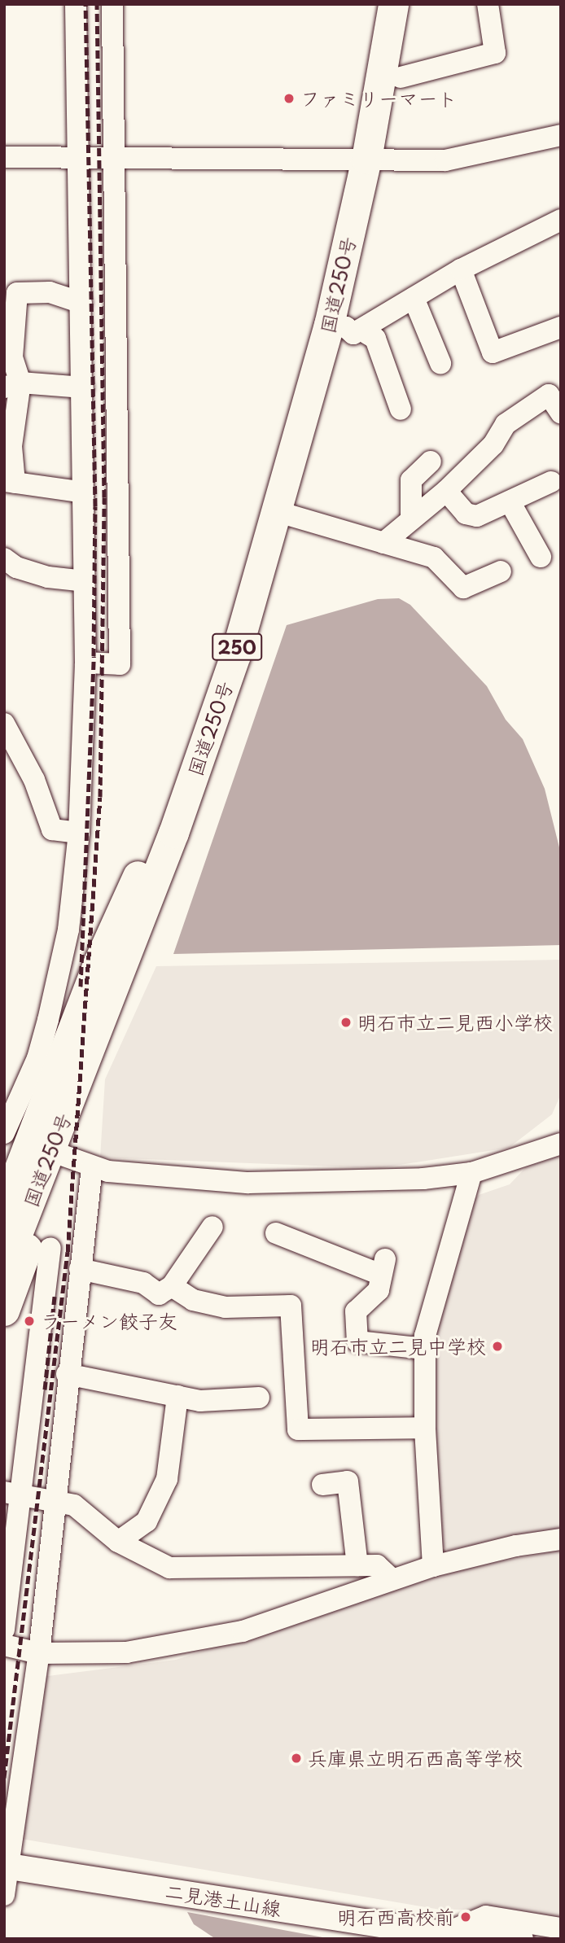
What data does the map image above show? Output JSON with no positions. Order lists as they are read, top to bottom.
{
  "streets": {
    "highway": ["国道250号", "250"],
    "main road": ["二見港土山線"]
  },
  "crossings": [
    ["国道250号", "250"]
  ],
  "places": [
    "ファミリーマート",
    "明石市立二見西小学校",
    "ラーメン餃子友",
    "明石市立二見中学校",
    "兵庫県立明石西高等学校",
    "明石西高校前"
  ]
}
